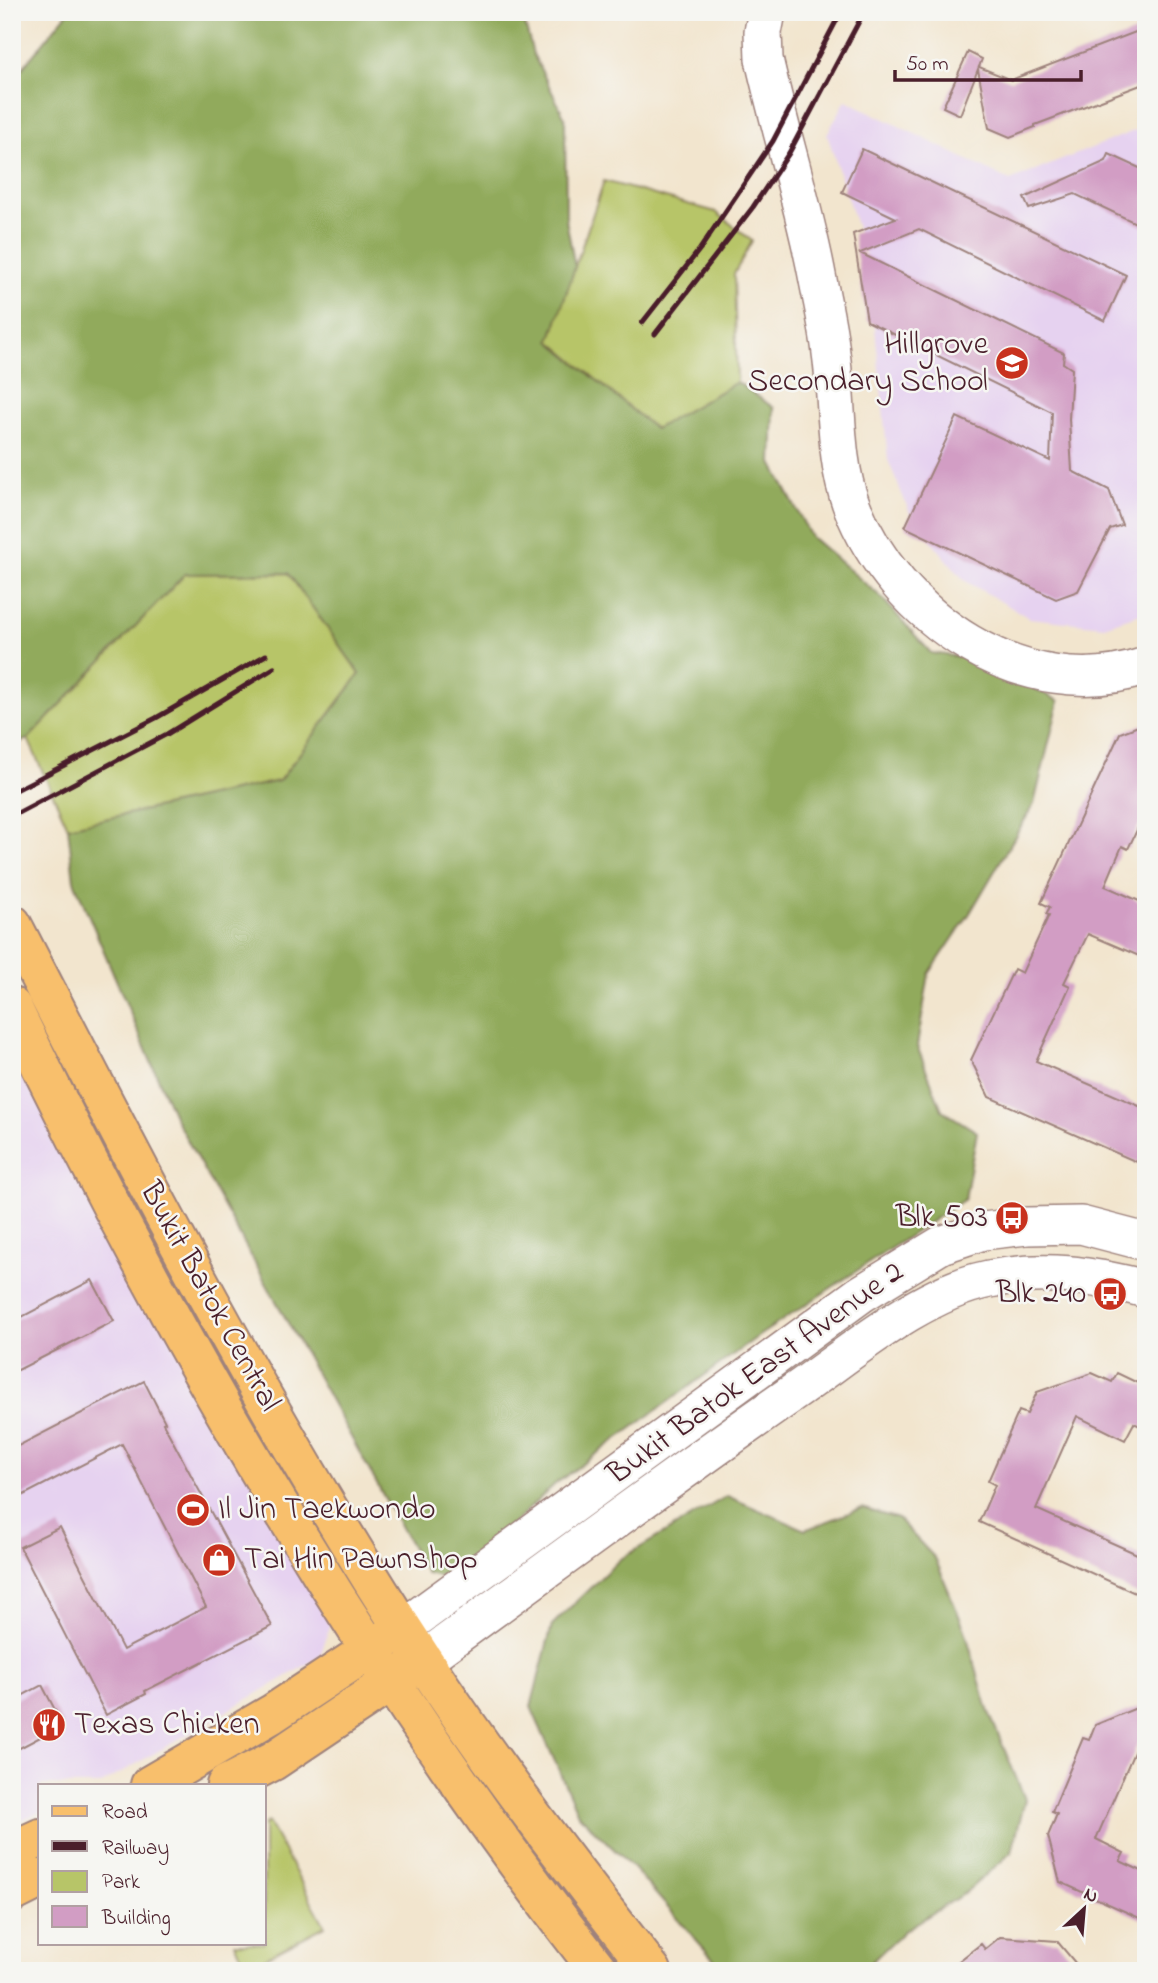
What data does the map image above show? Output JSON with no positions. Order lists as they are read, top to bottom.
{
  "streets": {
    "main road": ["Bukit Batok Central"],
    "street": ["Bukit Batok East Avenue 2"]
  },
  "crossings": [
    ["Bukit Batok Central", "Bukit Batok East Avenue 2"]
  ],
  "places": {
    "school or university": ["Hillgrove Secondary School"],
    "bus stop": ["Blk 503", "Blk 240"],
    "sports": ["Il Jin Taekwondo"],
    "shop": ["Tai Hin Pawnshop"],
    "restaurant": ["Texas Chicken"]
  },
  "legend": [
    "Road",
    "Railway",
    "Park",
    "Building"
  ],
  "scale_bar": "50 m",
  "north": "top right"
}
